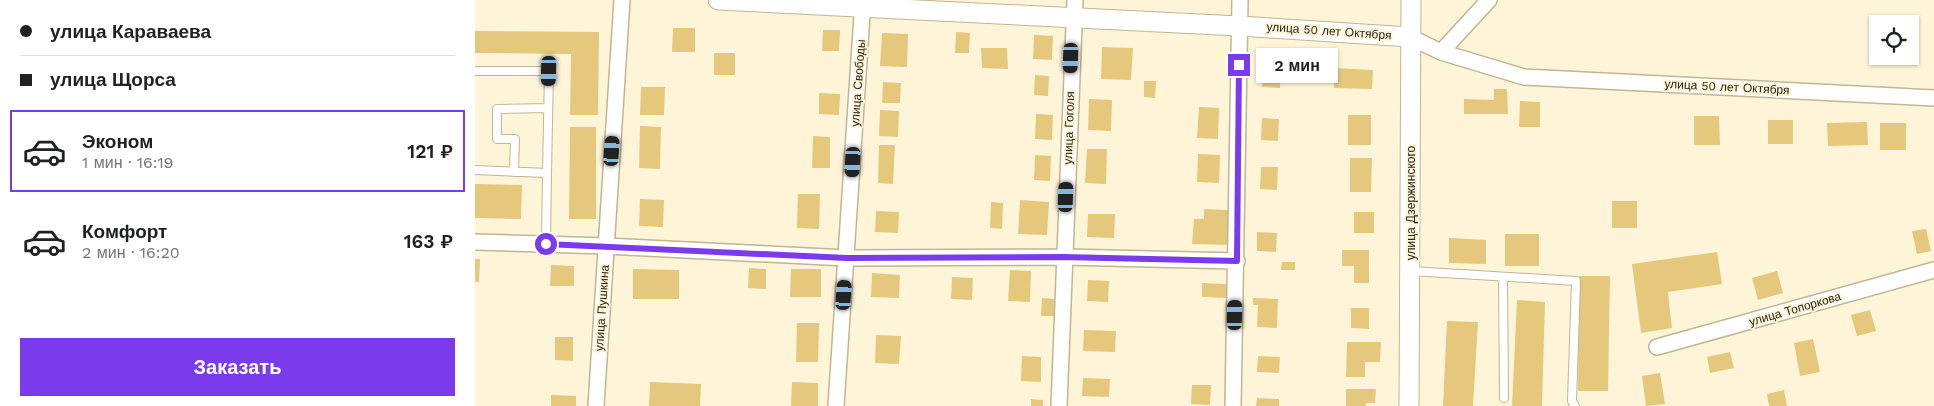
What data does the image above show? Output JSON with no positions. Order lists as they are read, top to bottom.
{
  "streets": {
    "street": [
      "улица 50 лет Октября",
      "улица Свободы",
      "улица Гоголя",
      "улица Дзержинского",
      "улица Пушкина",
      "улица Топоркова"
    ]
  },
  "crossings": [
    ["улица 50 лет Октября", "улица Свободы"],
    ["улица 50 лет Октября", "улица Гоголя"],
    ["улица 50 лет Октября", "улица Дзержинского"]
  ],
  "page": {
    "banner": ["улица Караваева", "улица Щорса"],
    "bubble": "2 мин",
    "list": [
      {
        "name": "Эконом",
        "note": "1 мин · 16:19",
        "value": "121 ₽"
      },
      {
        "name": "Комфорт",
        "note": "2 мин · 16:20",
        "value": "163 ₽"
      }
    ],
    "buttons": "Заказать"
  }
}
